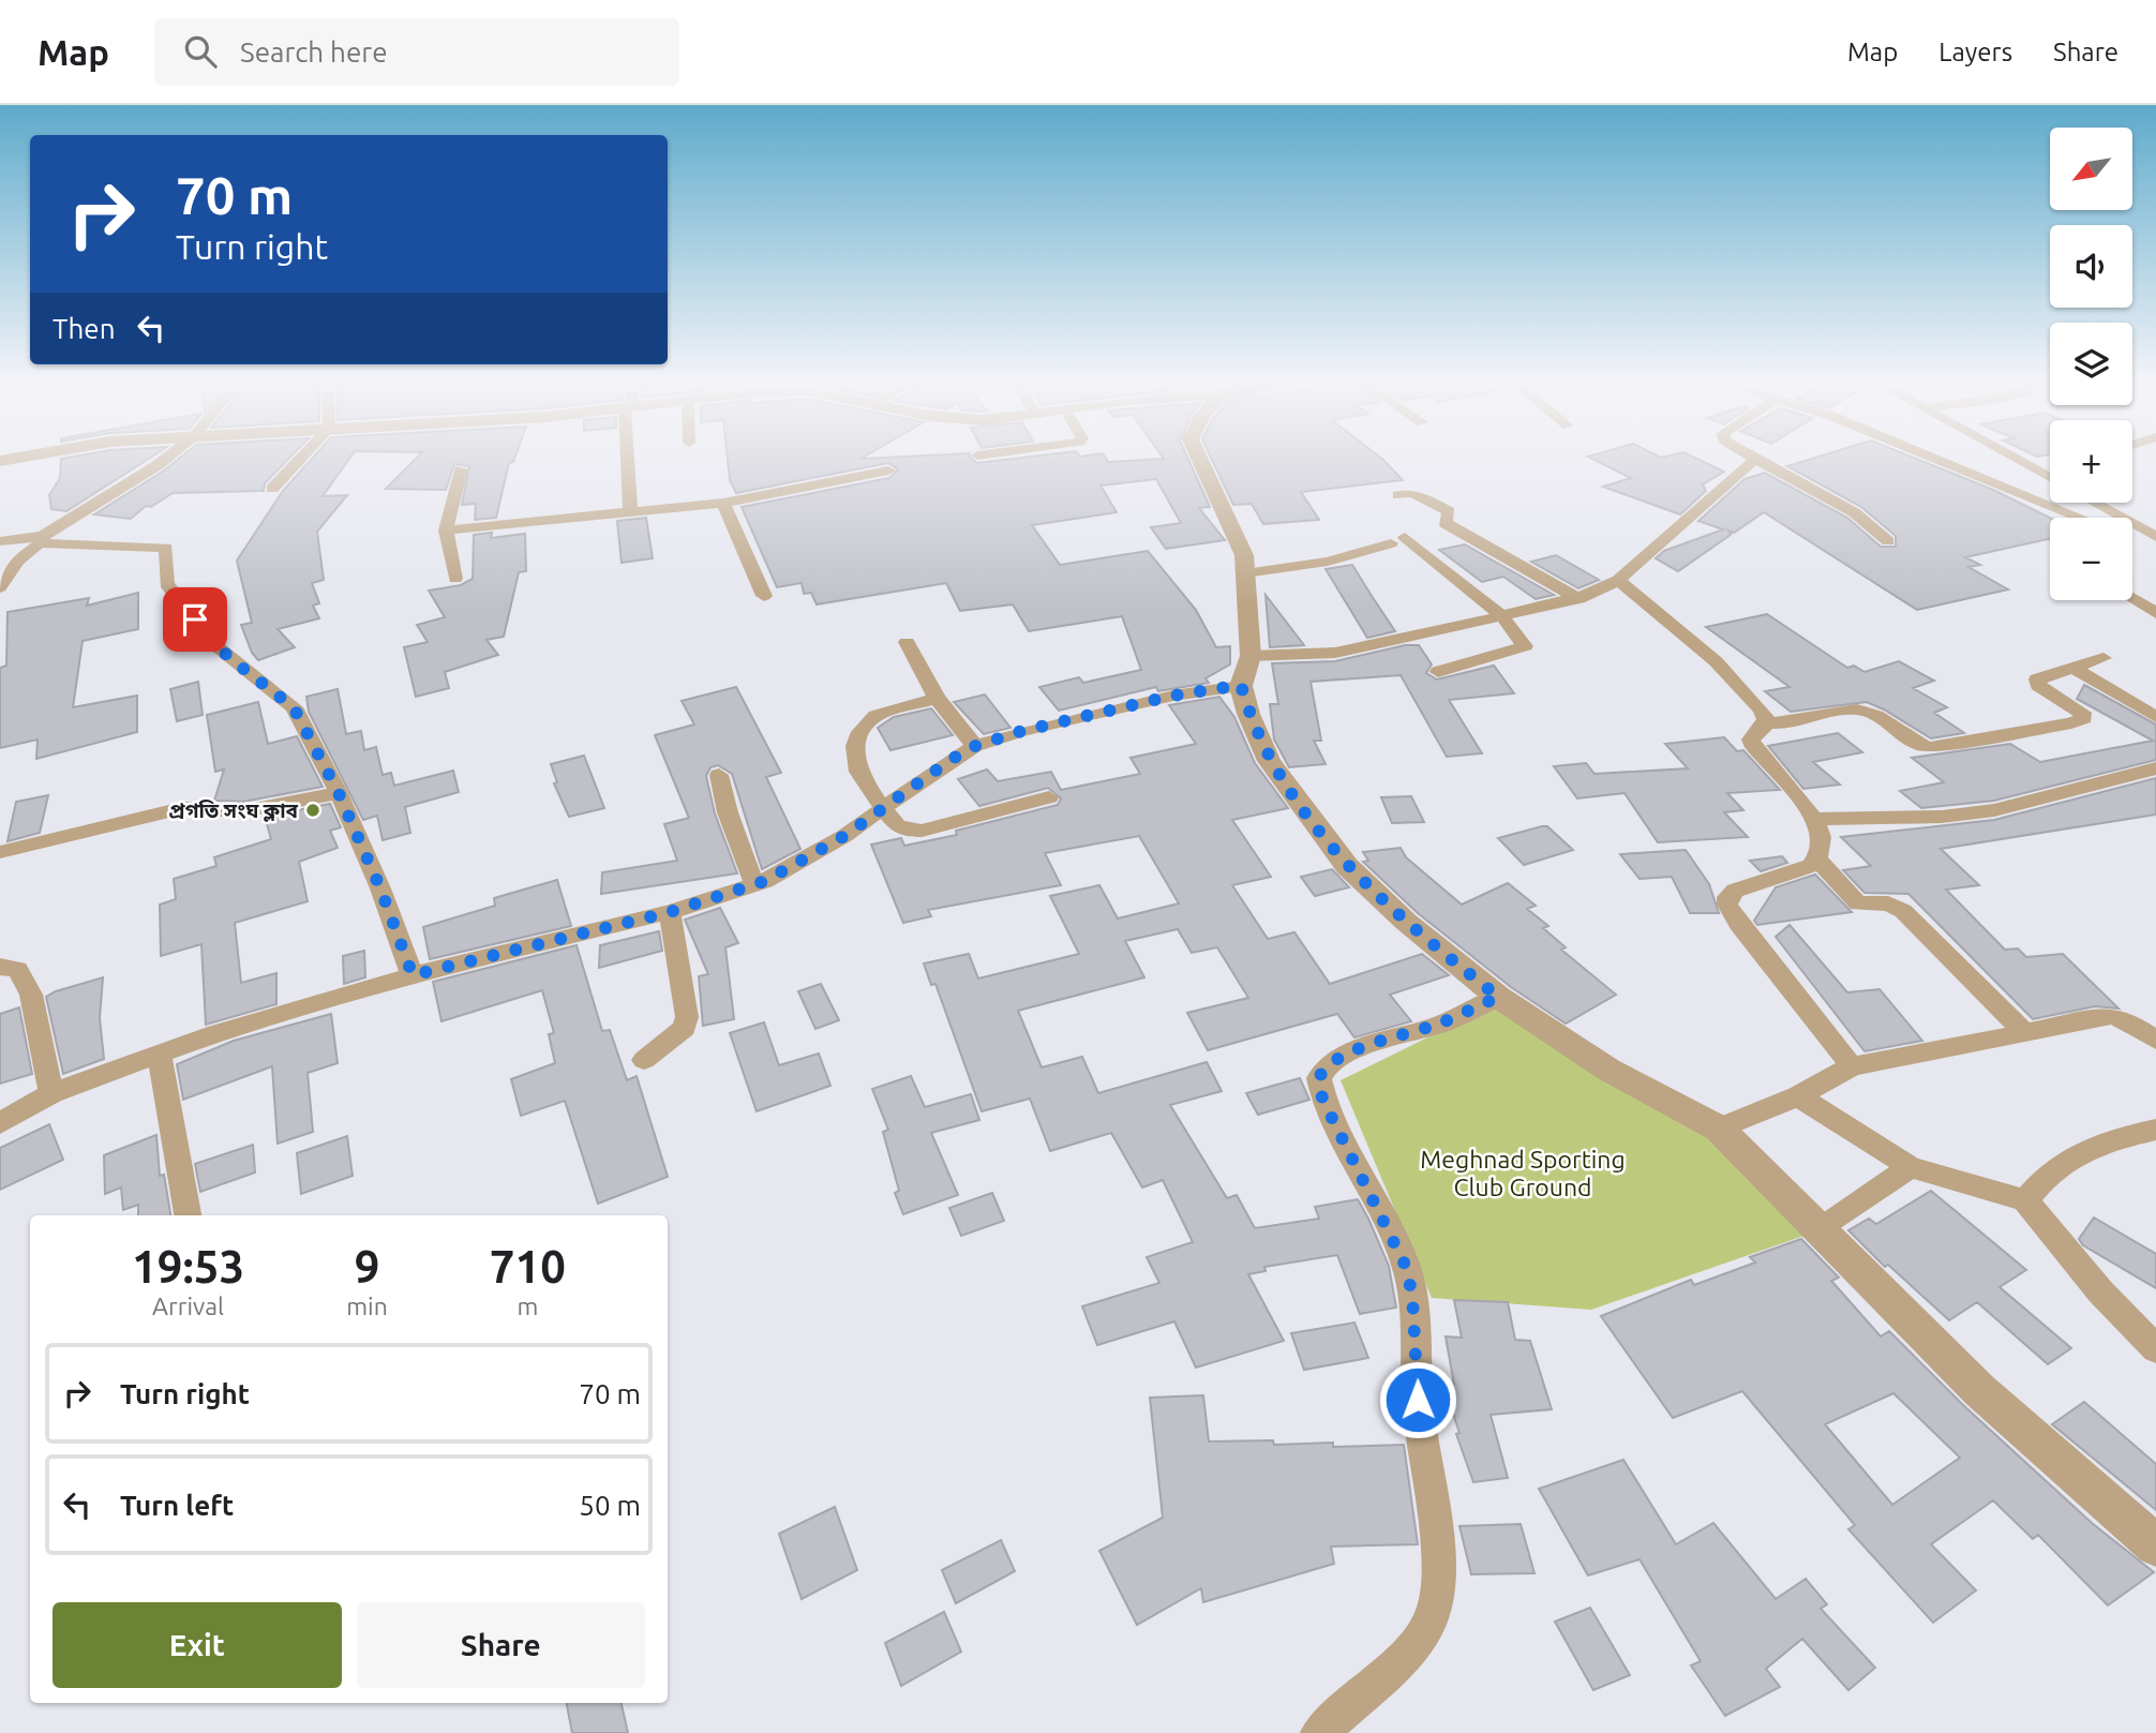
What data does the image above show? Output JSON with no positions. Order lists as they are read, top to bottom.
{
  "parks": ["Meghnad Sporting Club Ground"],
  "places": ["প্রগতি সংঘ ক্লাব"],
  "north": "bottom left",
  "page": {
    "header": "Map",
    "search": "Search here",
    "nav": ["Map", "Layers", "Share"],
    "map_buttons": ["+", "−"],
    "turn": ["70 m", "Turn right"],
    "then": "Then",
    "eta": [
      "19:53",
      "Arrival",
      "9",
      "min",
      "710",
      "m"
    ],
    "list": [
      {
        "name": "Turn right",
        "value": "70 m"
      },
      {
        "name": "Turn left",
        "value": "50 m"
      }
    ],
    "buttons": ["Exit", "Share"]
  }
}
